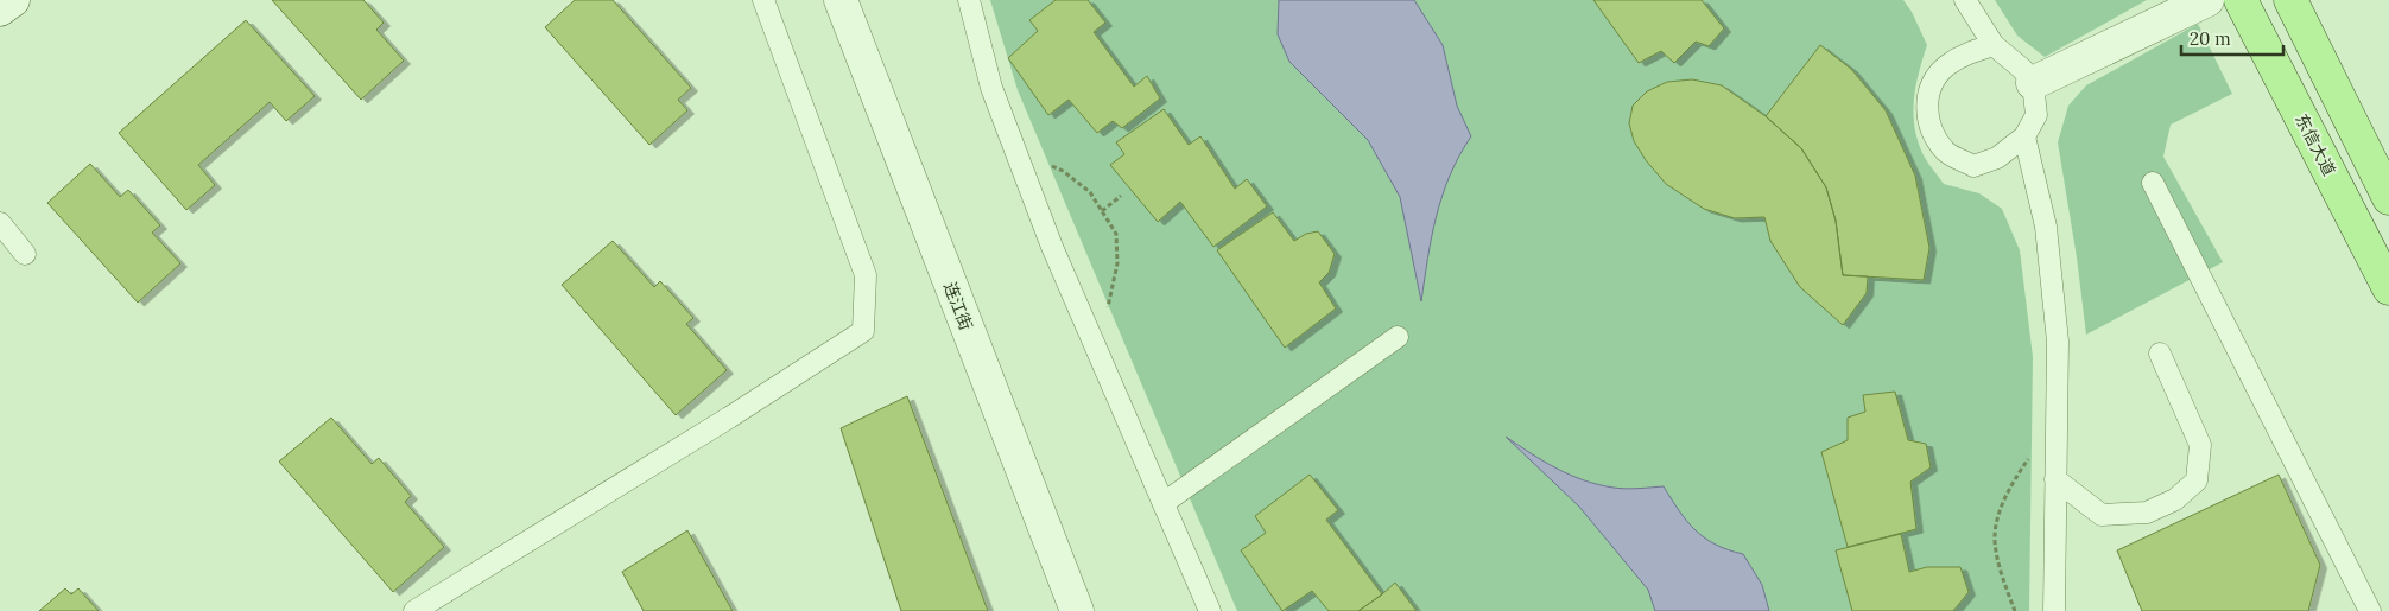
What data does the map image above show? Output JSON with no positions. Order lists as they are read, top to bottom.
{
  "streets": {
    "main road": ["东信大道"],
    "street": ["连江街"]
  },
  "scale_bar": "20 m"
}
